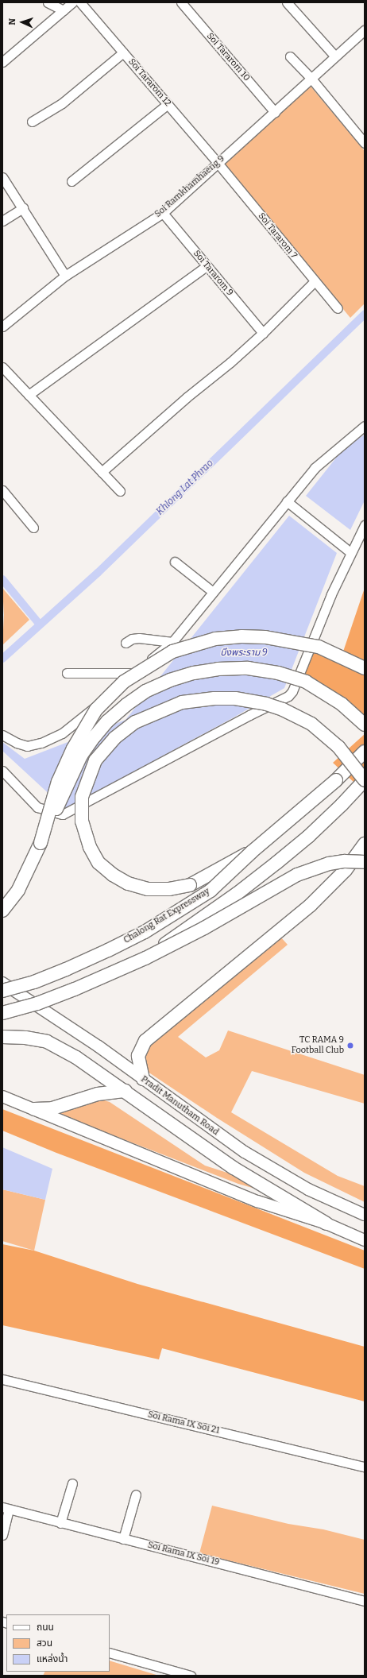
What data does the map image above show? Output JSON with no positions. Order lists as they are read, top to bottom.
{
  "streets": {
    "highway": ["Chalong Rat Expressway"],
    "main road": ["Pradit Manutham Road"],
    "street": [
      "Soi Tararom 10",
      "Soi Tararom 12",
      "Soi Ramkhamhaeng 9",
      "Soi Tararom 7",
      "Soi Tararom 9",
      "Soi Rama IX Soi 21",
      "Soi Rama IX Soi 19"
    ]
  },
  "crossings": [
    ["Soi Tararom 10", "Soi Ramkhamhaeng 9"],
    ["Soi Tararom 12", "Soi Ramkhamhaeng 9"],
    ["Soi Tararom 12", "Soi Tararom 7"],
    ["Soi Ramkhamhaeng 9", "Soi Tararom 7"],
    ["Soi Ramkhamhaeng 9", "Soi Tararom 9"]
  ],
  "water": ["Khlong Lat Phrao", "บึงพระราม 9"],
  "places": ["TC RAMA 9 Football Club"],
  "legend": ["ถนน", "สวน", "แหล่งน้ำ"],
  "north": "left"
}
